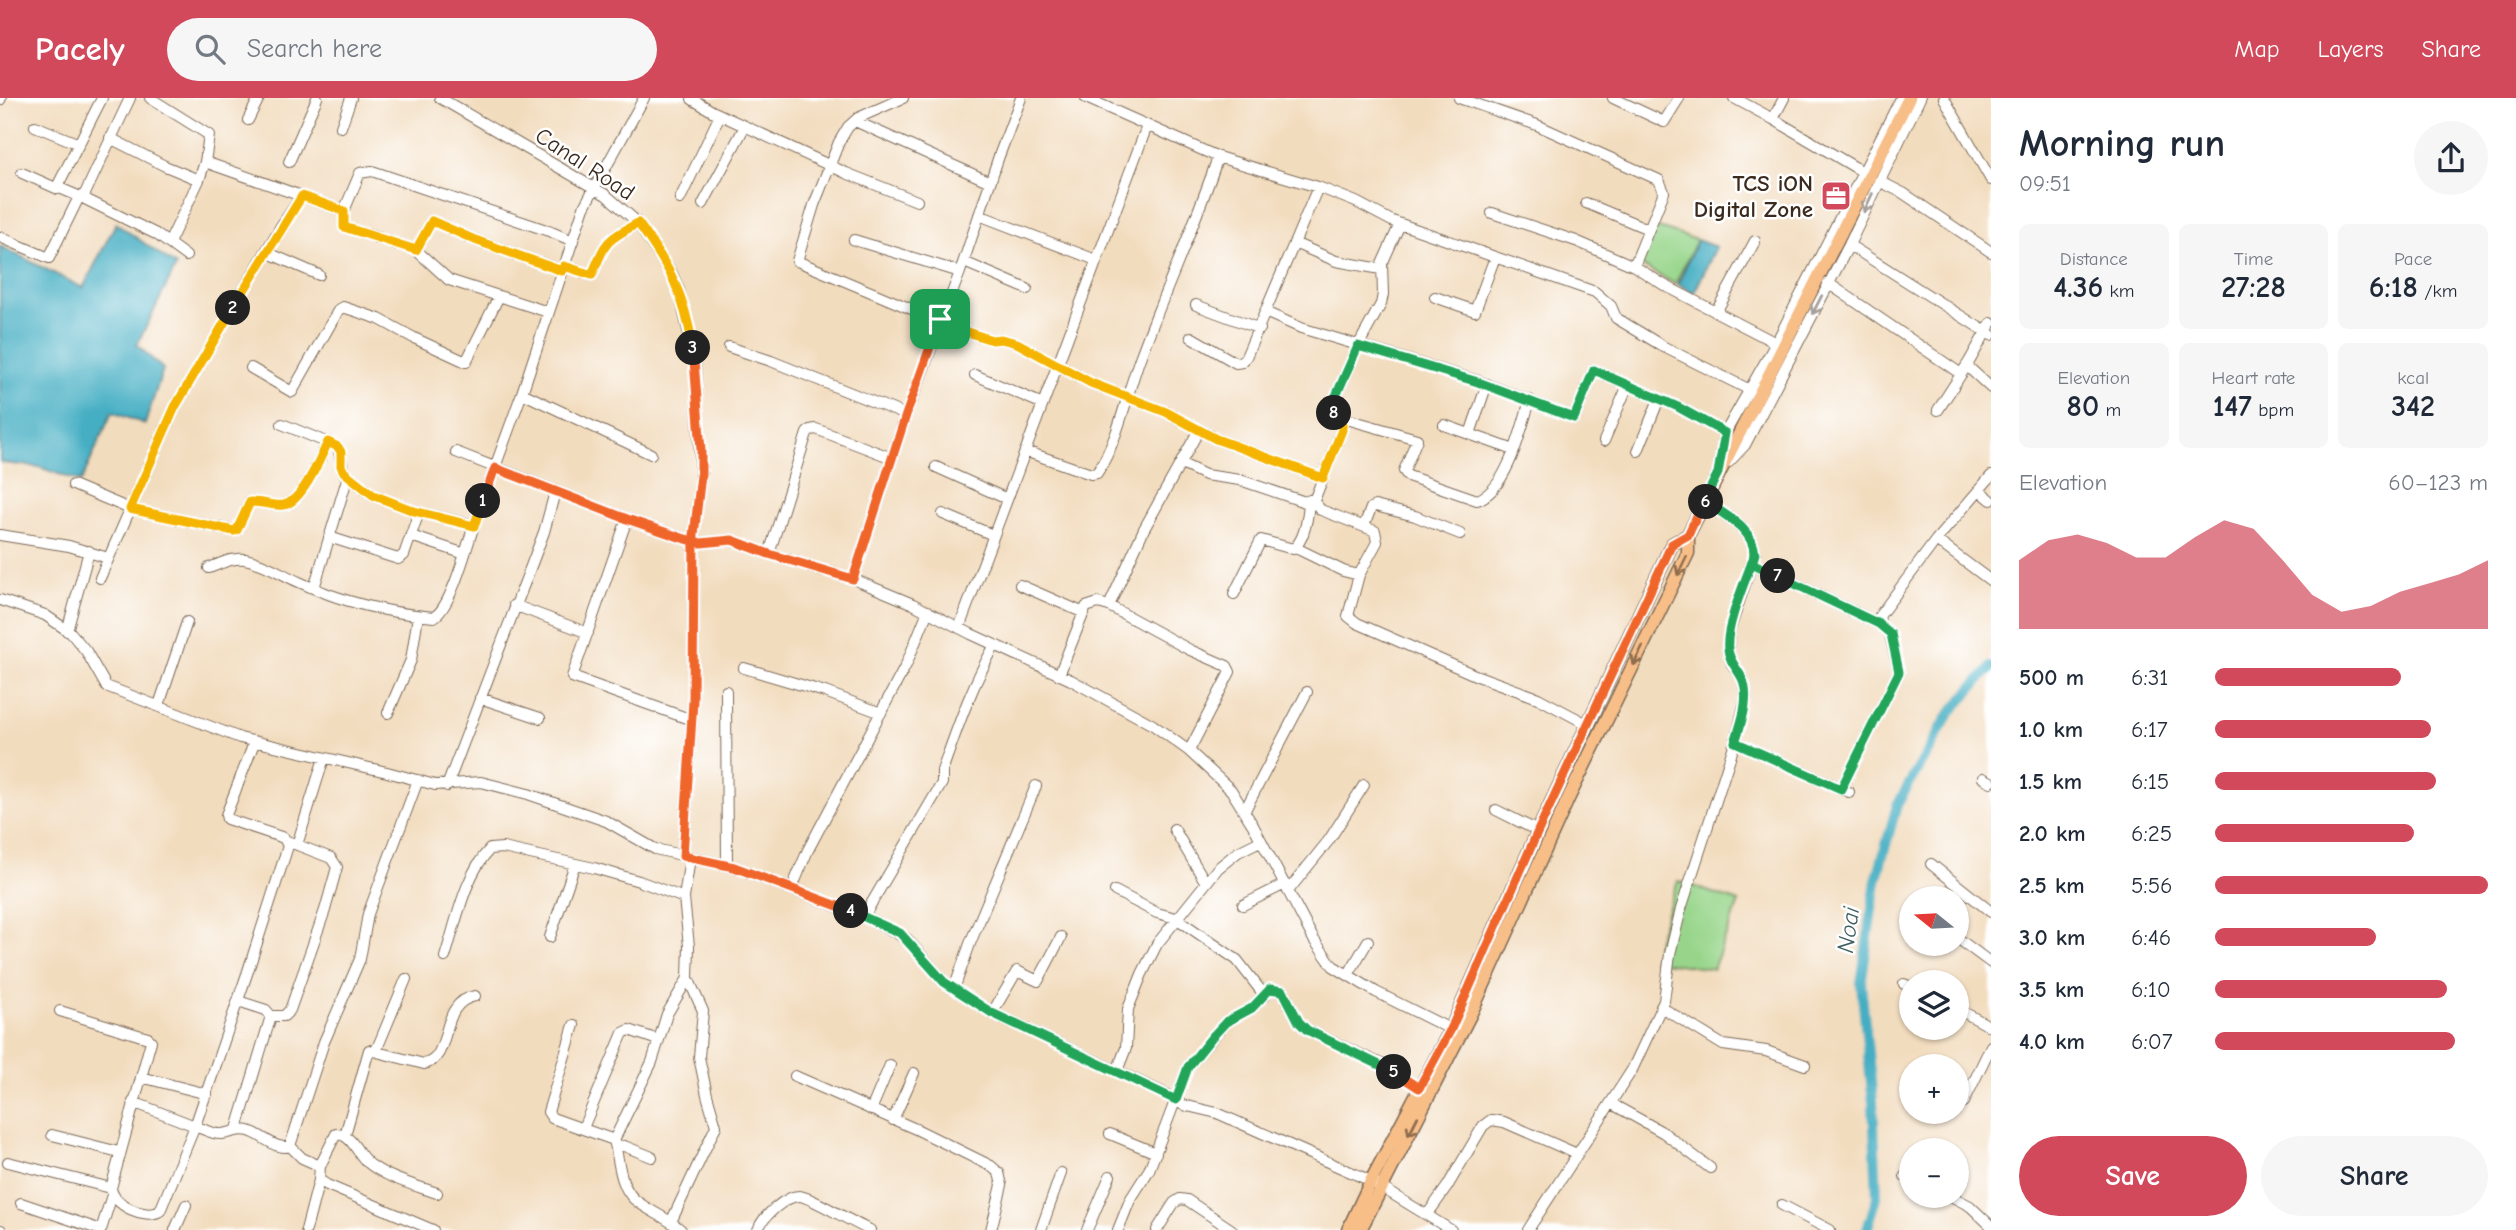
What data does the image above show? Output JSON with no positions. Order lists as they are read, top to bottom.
{
  "streets": {
    "street": ["Canal Road"]
  },
  "water": ["Noai"],
  "places": {
    "office": ["TCS iON Digital Zone"]
  },
  "north": "left",
  "page": {
    "header": "Pacely",
    "search": "Search here",
    "nav": ["Map", "Layers", "Share"],
    "heading": ["Morning run", "09:51"],
    "stats": [
      ["Distance", "4.36 km"],
      ["Time", "27:28"],
      ["Pace", "6:18 /km"],
      ["Elevation", "80 m"],
      ["Heart rate", "147 bpm"],
      ["kcal", "342"]
    ],
    "pins": [
      "2",
      "3",
      "8",
      "1",
      "6",
      "7",
      "4",
      "5"
    ],
    "chart": ["Elevation", "60–123 m"],
    "list": [
      {
        "name": "500 m",
        "note": "6:31"
      },
      {
        "name": "1.0 km",
        "note": "6:17"
      },
      {
        "name": "1.5 km",
        "note": "6:15"
      },
      {
        "name": "2.0 km",
        "note": "6:25"
      },
      {
        "name": "2.5 km",
        "note": "5:56"
      },
      {
        "name": "3.0 km",
        "note": "6:46"
      },
      {
        "name": "3.5 km",
        "note": "6:10"
      },
      {
        "name": "4.0 km",
        "note": "6:07"
      }
    ],
    "map_buttons": ["+", "−"],
    "buttons": ["Save", "Share"]
  }
}
